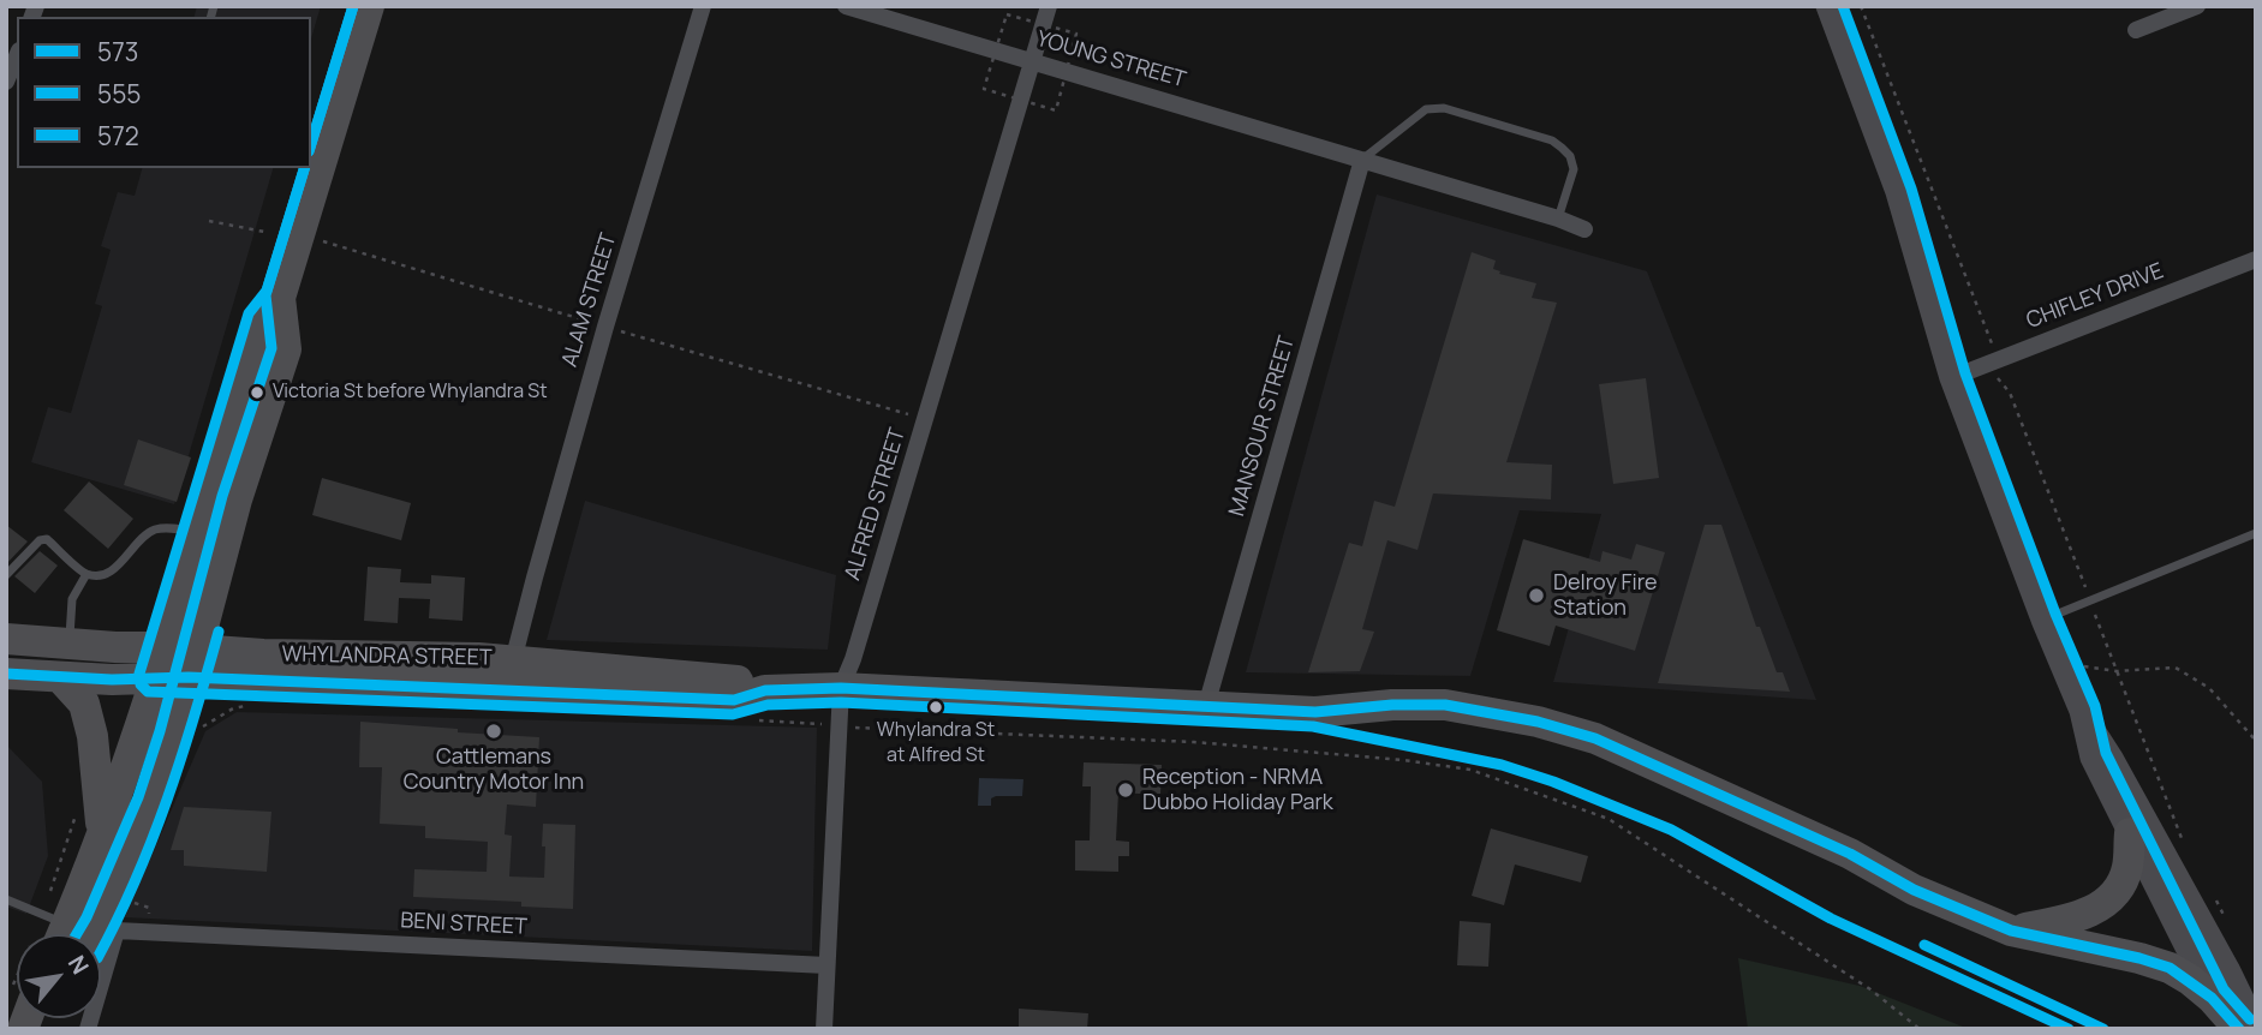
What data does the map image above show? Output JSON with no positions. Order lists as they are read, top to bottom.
{
  "streets": {
    "highway": ["WHYLANDRA STREET"],
    "street": [
      "YOUNG STREET",
      "CHIFLEY DRIVE",
      "ALAM STREET",
      "MANSOUR STREET",
      "ALFRED STREET",
      "BENI STREET"
    ]
  },
  "crossings": [
    ["YOUNG STREET", "MANSOUR STREET"],
    ["YOUNG STREET", "ALFRED STREET"],
    ["ALAM STREET", "WHYLANDRA STREET"],
    ["MANSOUR STREET", "WHYLANDRA STREET"],
    ["ALFRED STREET", "WHYLANDRA STREET"],
    ["ALFRED STREET", "BENI STREET"]
  ],
  "places": [
    "Victoria St before Whylandra St",
    "Delroy Fire Station",
    "Whylandra St at Alfred St",
    "Cattlemans Country Motor Inn",
    "Reception - NRMA Dubbo Holiday Park"
  ],
  "lines": ["transit line 555", "transit line 572", "transit line 573"],
  "legend": ["573", "555", "572"],
  "north": "top right"
}
